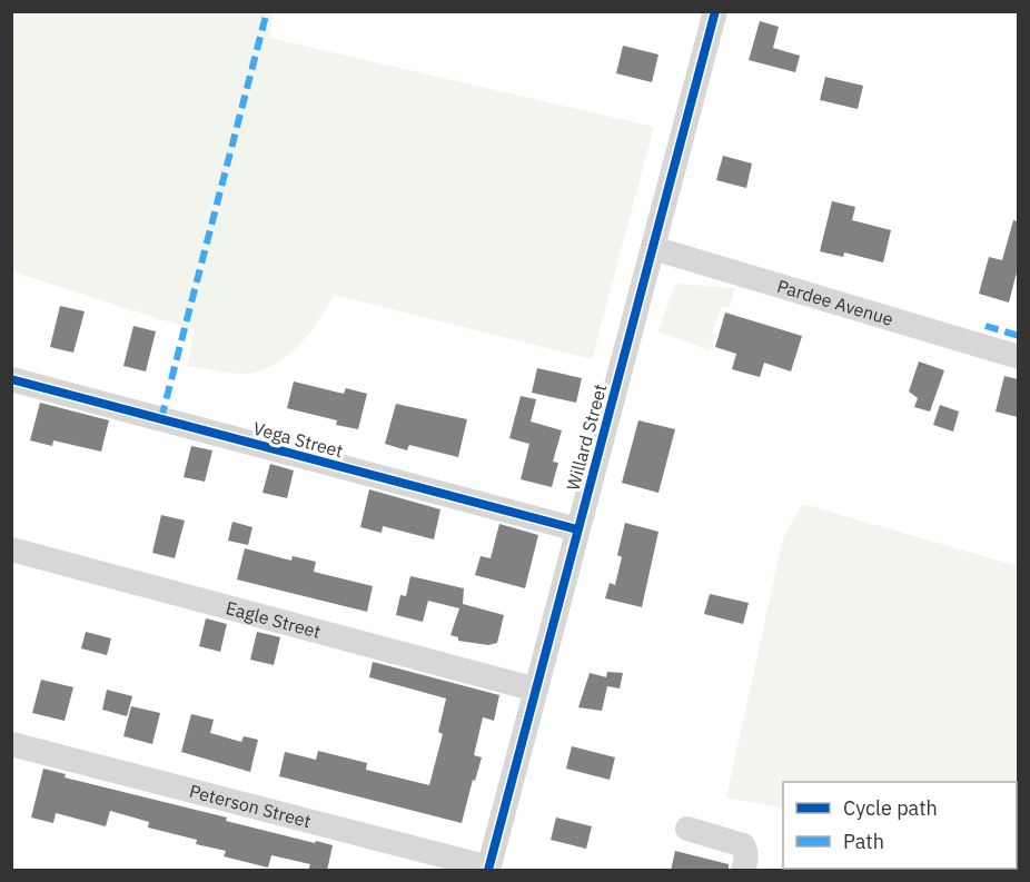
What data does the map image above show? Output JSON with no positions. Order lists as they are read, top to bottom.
{
  "streets": {
    "street": [
      "Pardee Avenue",
      "Willard Street",
      "Vega Street",
      "Eagle Street",
      "Peterson Street"
    ]
  },
  "crossings": [
    ["Pardee Avenue", "Willard Street"],
    ["Willard Street", "Vega Street"],
    ["Willard Street", "Eagle Street"],
    ["Willard Street", "Peterson Street"]
  ],
  "legend": ["Cycle path", "Path"]
}
